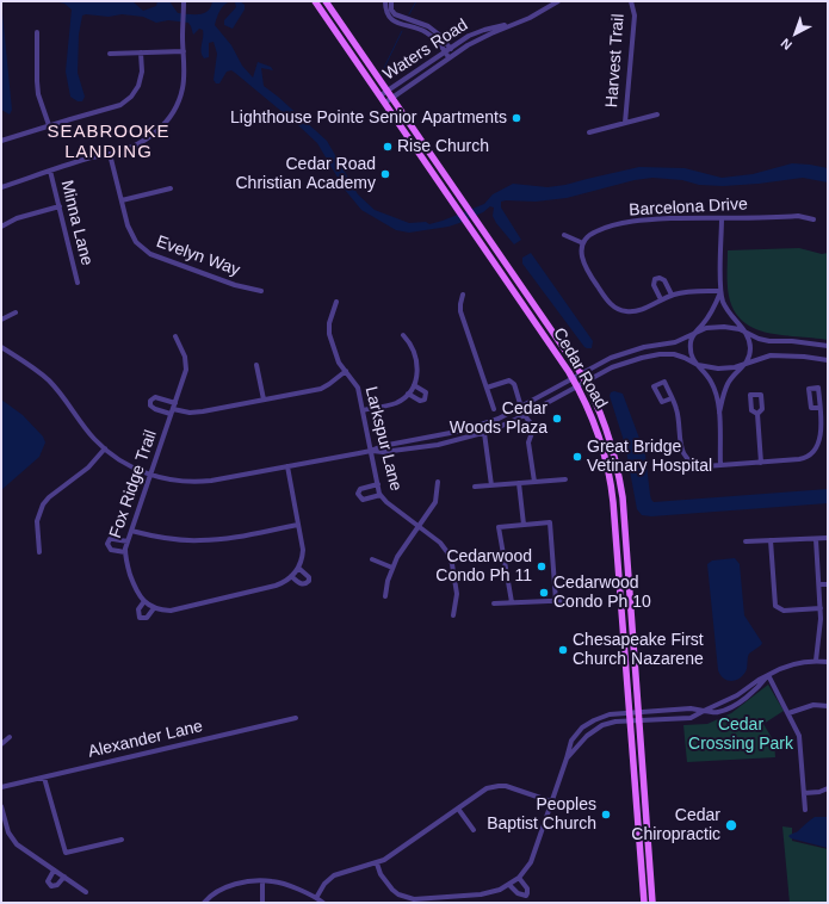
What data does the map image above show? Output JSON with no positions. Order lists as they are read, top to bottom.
{
  "streets": {
    "main road": ["Cedar Road"],
    "street": [
      "Waters Road",
      "Harvest Trail",
      "Barcelona Drive",
      "Minna Lane",
      "Evelyn Way",
      "Larkspur Lane",
      "Fox Ridge Trail",
      "Alexander Lane"
    ]
  },
  "crossings": [
    ["Waters Road", "Cedar Road"]
  ],
  "districts": ["SEABROOKE LANDING"],
  "parks": ["Cedar Crossing Park"],
  "places": [
    "Lighthouse Pointe Senior Apartments",
    "Rise Church",
    "Cedar Road Christian Academy",
    "Cedar Woods Plaza",
    "Great Bridge Vetinary Hospital",
    "Cedarwood Condo Ph 11",
    "Cedarwood Condo Ph 10",
    "Chesapeake First Church Nazarene",
    "Peoples Baptist Church",
    "Cedar Chiropractic"
  ],
  "north": "bottom left"
}
